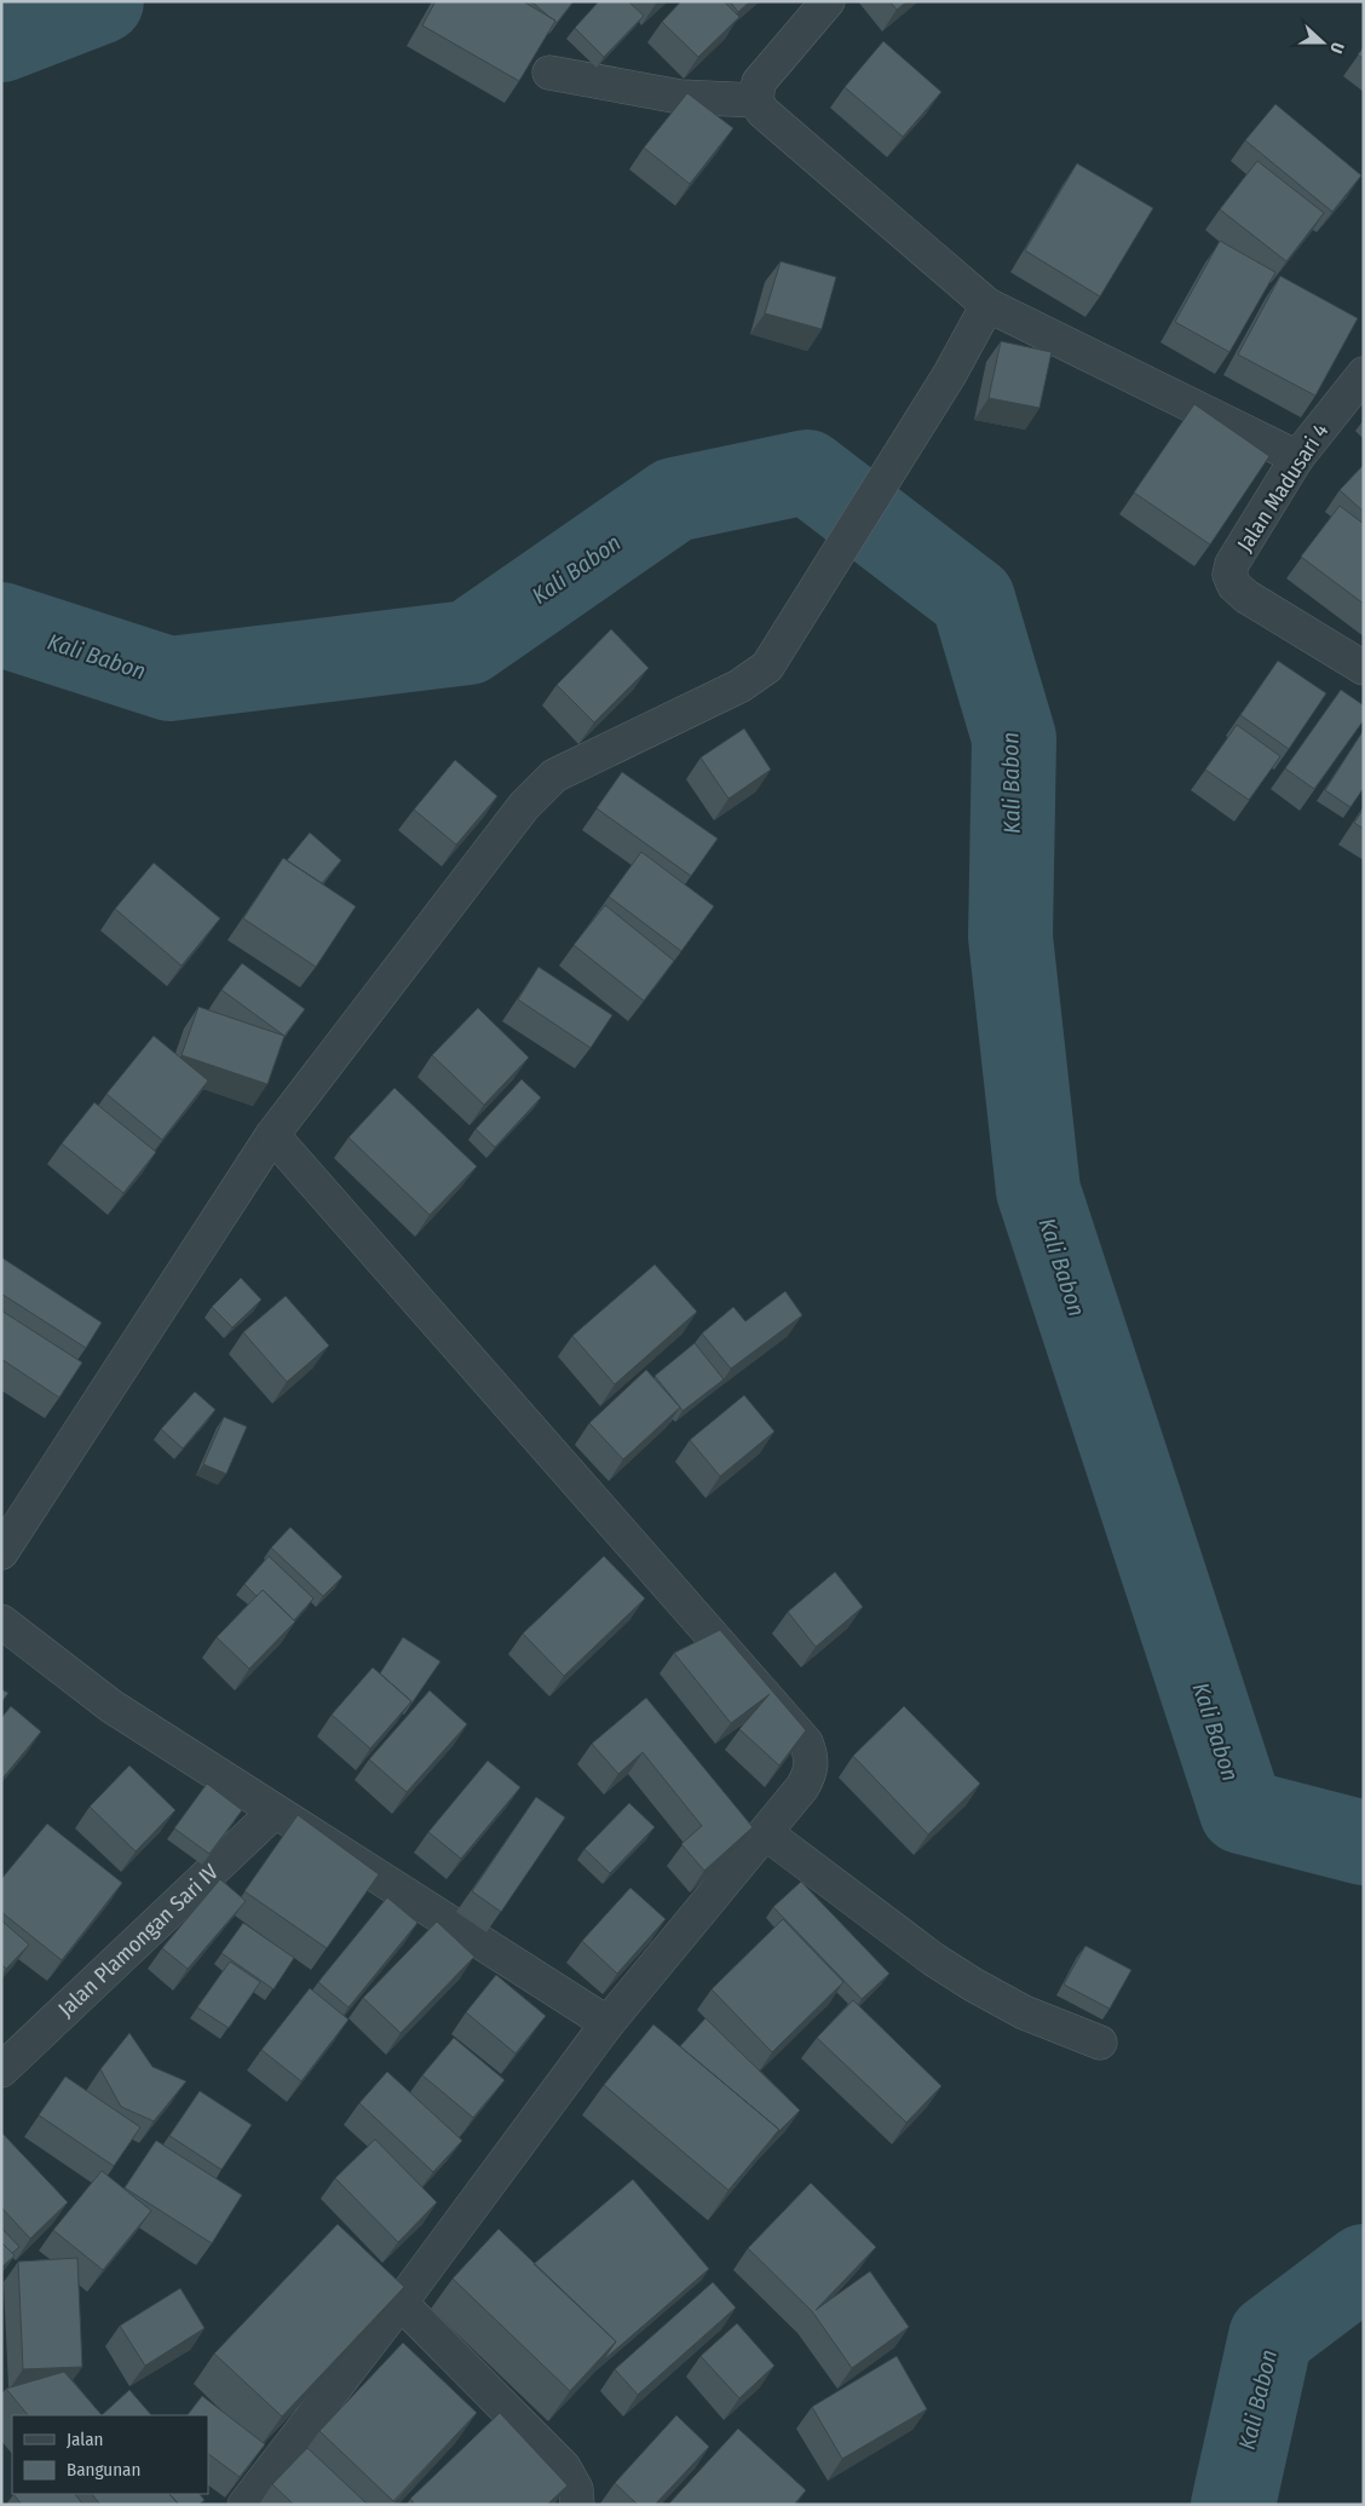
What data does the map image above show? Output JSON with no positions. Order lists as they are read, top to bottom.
{
  "streets": {
    "street": ["Jalan Madusari 4", "Jalan Plamongan Sari IV"]
  },
  "water": ["Kali Babon"],
  "legend": ["Jalan", "Bangunan"],
  "north": "right"
}
